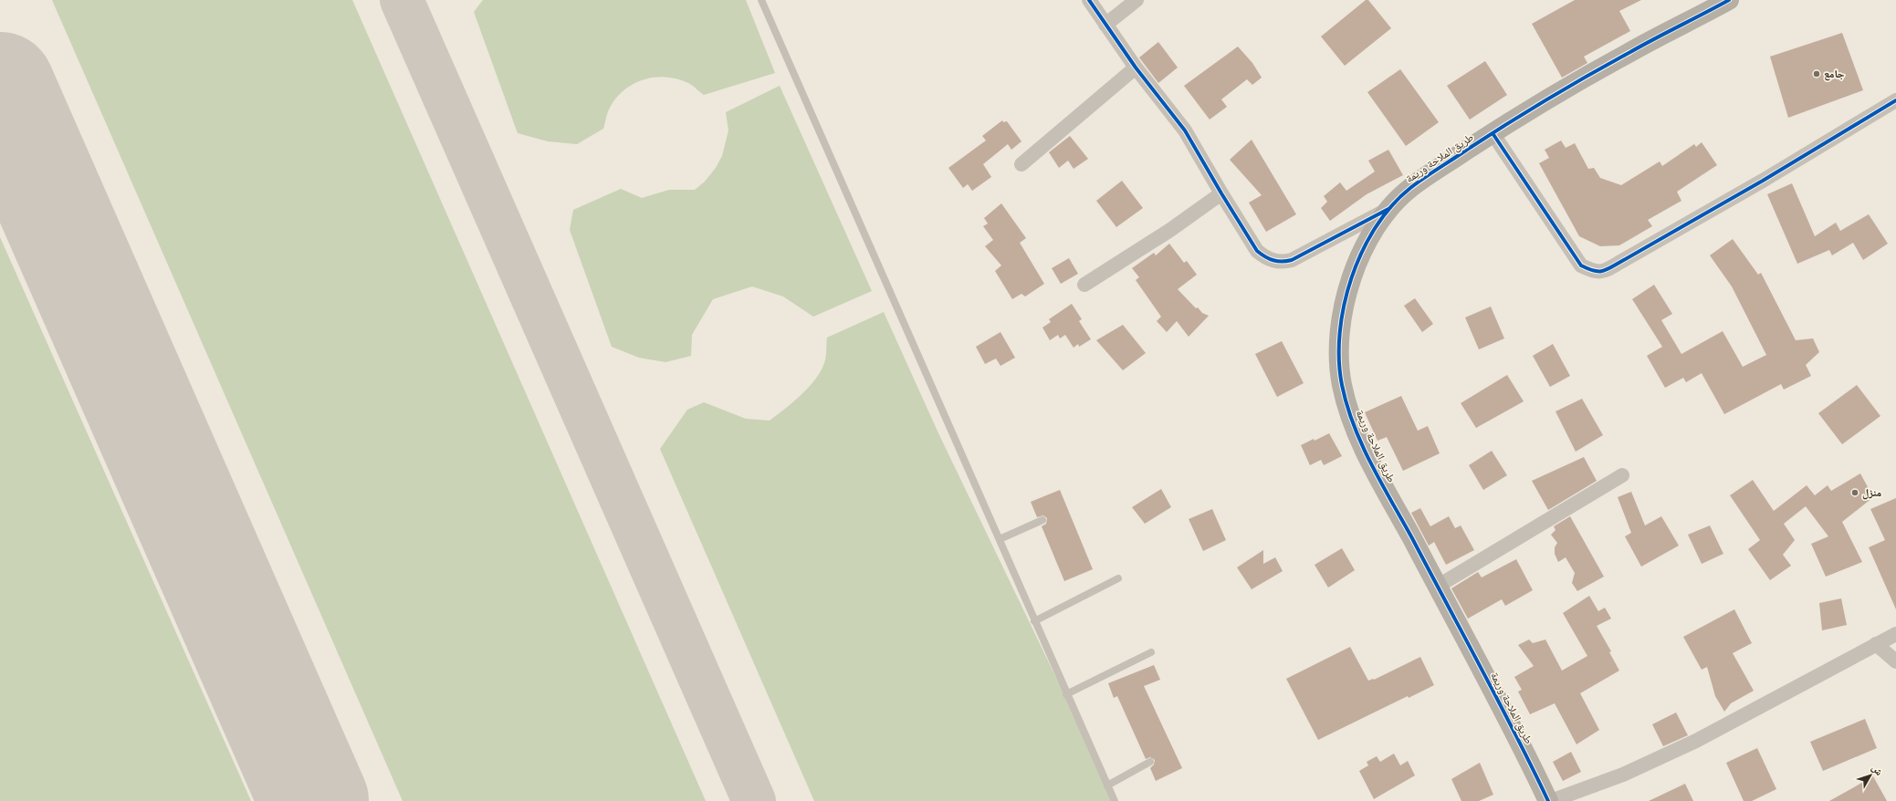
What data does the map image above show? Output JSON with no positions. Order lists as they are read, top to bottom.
{
  "streets": {
    "street": ["طريق الملاحة وريمة"]
  },
  "places": ["جامع", "منزل"],
  "north": "top right"
}
